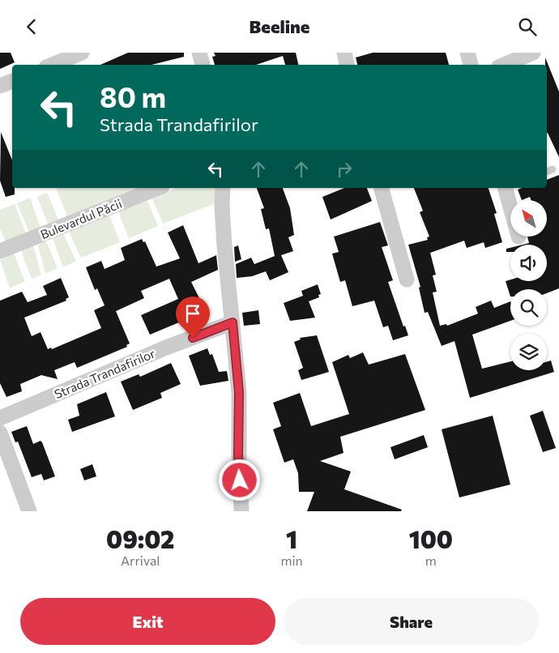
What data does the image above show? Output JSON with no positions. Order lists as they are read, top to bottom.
{
  "streets": {
    "street": ["Bulevardul Păcii", "Strada Trandafirilor"]
  },
  "north": "top left",
  "page": {
    "header": "Beeline",
    "turn": ["80 m", "Strada Trandafirilor"],
    "eta": [
      "09:02",
      "Arrival",
      "1",
      "min",
      "100",
      "m"
    ],
    "buttons": ["Exit", "Share"]
  }
}
